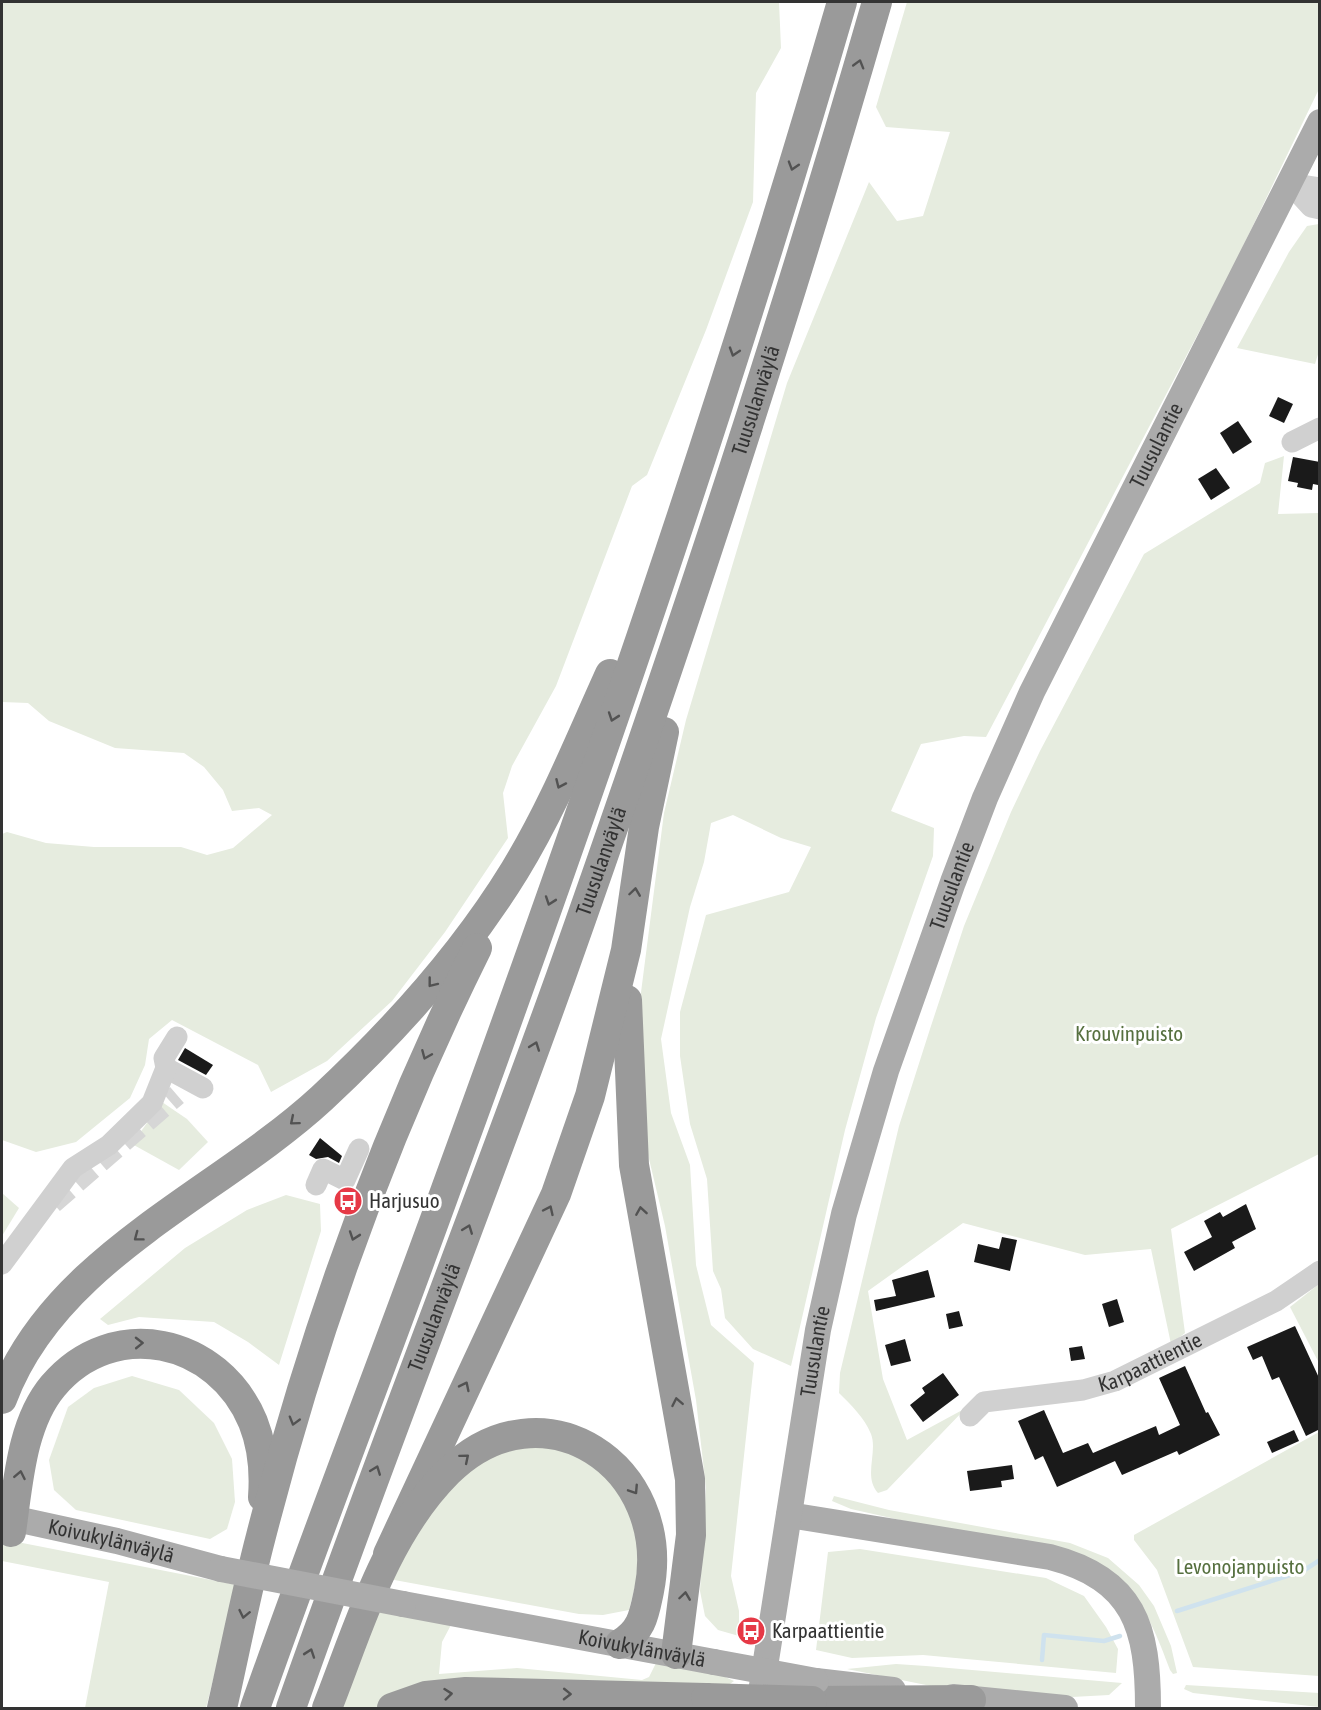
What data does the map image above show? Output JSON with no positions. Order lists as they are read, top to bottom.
{
  "streets": {
    "highway": ["Tuusulanväylä"],
    "main road": ["Tuusulantie", "Koivukylänväylä"],
    "street": ["Karpaattientie"]
  },
  "parks": ["Krouvinpuisto", "Levonojanpuisto"],
  "places": {
    "bus stop": ["Harjusuo", "Karpaattientie"]
  }
}
